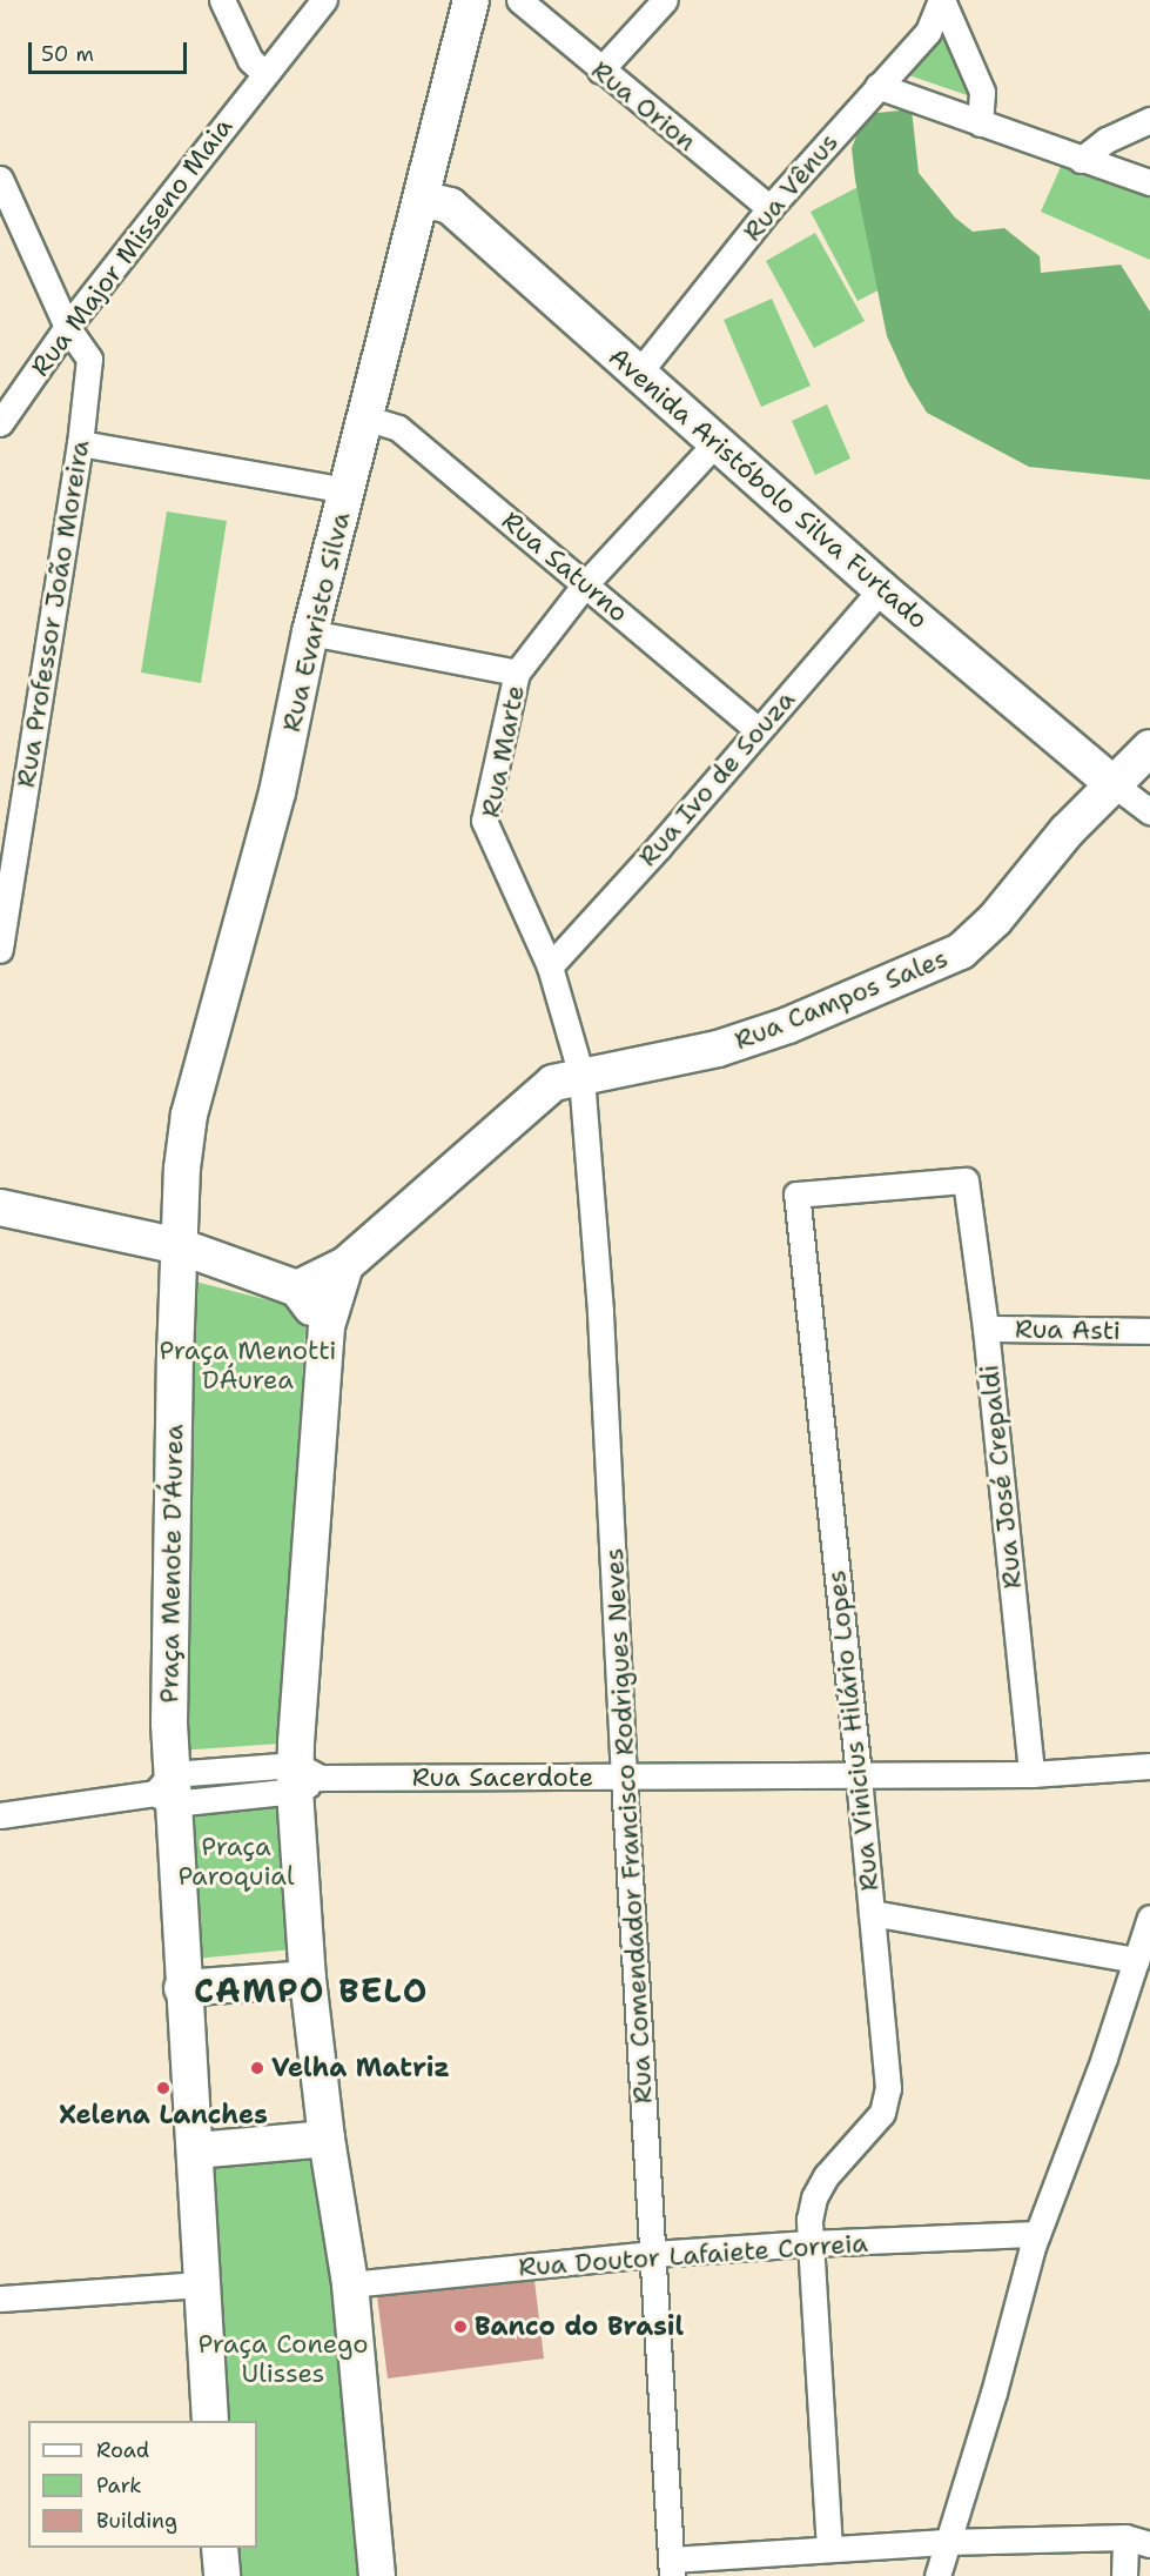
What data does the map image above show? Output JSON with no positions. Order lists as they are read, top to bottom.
{
  "streets": {
    "main road": [
      "Avenida Aristóbolo Silva Furtado",
      "Rua Evaristo Silva",
      "Rua Campos Sales",
      "Praça Menote D'Áurea"
    ],
    "street": [
      "Rua Orion",
      "Rua Vênus",
      "Rua Major Misseno Maia",
      "Rua Saturno",
      "Rua Professor João Moreira",
      "Rua Marte",
      "Rua Ivo de Souza",
      "Rua Asti",
      "Rua José Crepaldi",
      "Rua Vinicius Hilário Lopes",
      "Rua Sacerdote",
      "Rua Comendador Francisco Rodrigues Neves",
      "Rua Doutor Lafaiete Correia"
    ]
  },
  "crossings": [
    ["Rua Orion", "Rua Vênus"],
    ["Rua Vênus", "Avenida Aristóbolo Silva Furtado"],
    ["Rua Major Misseno Maia", "Rua Professor João Moreira"],
    ["Avenida Aristóbolo Silva Furtado", "Rua Evaristo Silva"],
    ["Avenida Aristóbolo Silva Furtado", "Rua Marte"],
    ["Avenida Aristóbolo Silva Furtado", "Rua Ivo de Souza"],
    ["Avenida Aristóbolo Silva Furtado", "Rua Campos Sales"],
    ["Rua Saturno", "Rua Evaristo Silva"],
    ["Rua Saturno", "Rua Marte"],
    ["Rua Saturno", "Rua Ivo de Souza"],
    ["Rua Evaristo Silva", "Praça Menote D'Áurea"],
    ["Rua Marte", "Rua Ivo de Souza"],
    ["Rua Marte", "Rua Campos Sales"],
    ["Rua Marte", "Rua Comendador Francisco Rodrigues Neves"],
    ["Rua Campos Sales", "Rua Comendador Francisco Rodrigues Neves"],
    ["Rua Asti", "Rua José Crepaldi"],
    ["Rua José Crepaldi", "Rua Vinicius Hilário Lopes"],
    ["Rua José Crepaldi", "Rua Sacerdote"],
    ["Rua Vinicius Hilário Lopes", "Rua Sacerdote"],
    ["Rua Vinicius Hilário Lopes", "Rua Doutor Lafaiete Correia"],
    ["Rua Sacerdote", "Rua Comendador Francisco Rodrigues Neves"],
    ["Rua Comendador Francisco Rodrigues Neves", "Rua Doutor Lafaiete Correia"]
  ],
  "districts": ["CAMPO BELO"],
  "parks": ["Praça Menotti DÁurea", "Praça Paroquial", "Praça Conego Ulisses"],
  "places": ["Velha Matriz", "Xelena Lanches", "Banco do Brasil"],
  "legend": ["Road", "Park", "Building"],
  "scale_bar": "50 m"
}
